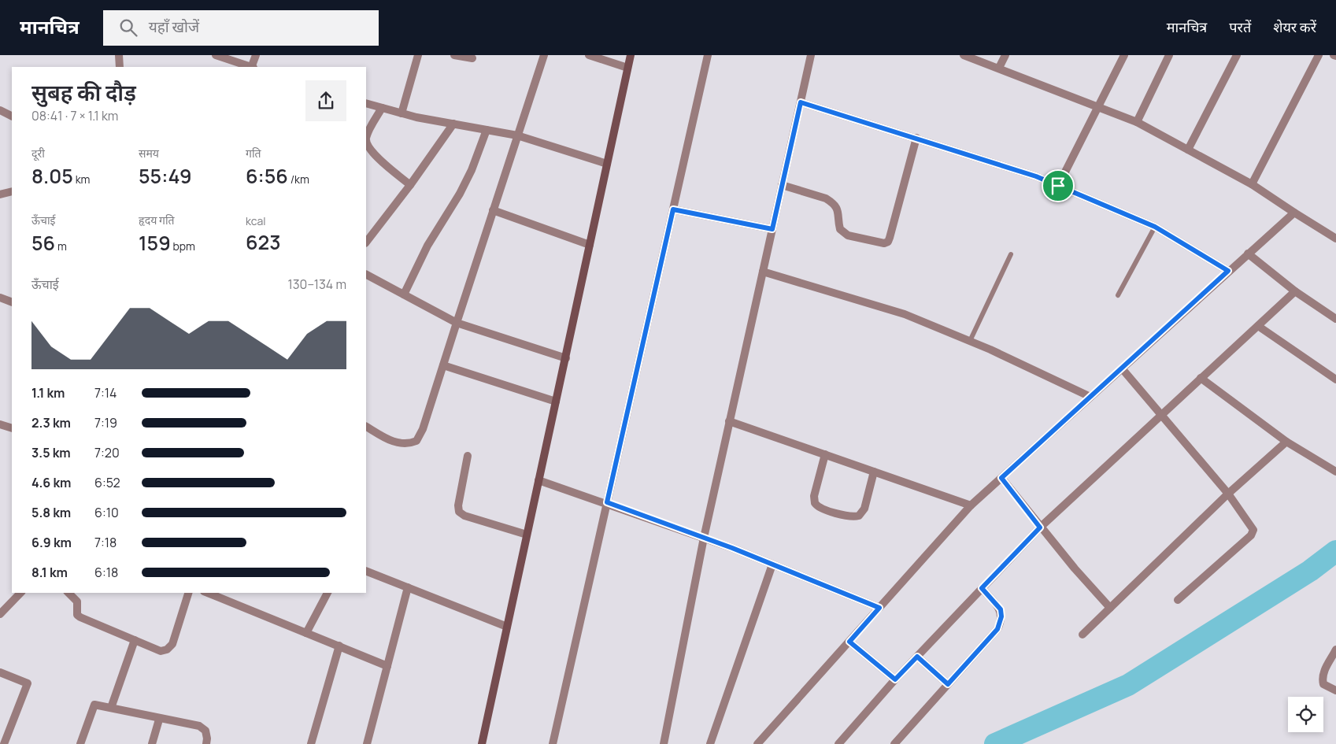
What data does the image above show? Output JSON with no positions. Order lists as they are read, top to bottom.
{
  "page": {
    "header": "मानचित्र",
    "search": "यहाँ खोजें",
    "nav": ["मानचित्र", "परतें", "शेयर करें"],
    "heading": ["सुबह की दौड़", "08:41 · 7 × 1.1 km"],
    "stats": [
      ["दूरी", "8.05 km"],
      ["समय", "55:49"],
      ["गति", "6:56 /km"],
      ["ऊँचाई", "56 m"],
      ["हृदय गति", "159 bpm"],
      ["kcal", "623"]
    ],
    "chart": ["ऊँचाई", "130–134 m"],
    "list": [
      {
        "name": "1.1 km",
        "note": "7:14"
      },
      {
        "name": "2.3 km",
        "note": "7:19"
      },
      {
        "name": "3.5 km",
        "note": "7:20"
      },
      {
        "name": "4.6 km",
        "note": "6:52"
      },
      {
        "name": "5.8 km",
        "note": "6:10"
      },
      {
        "name": "6.9 km",
        "note": "7:18"
      },
      {
        "name": "8.1 km",
        "note": "6:18"
      }
    ]
  }
}
